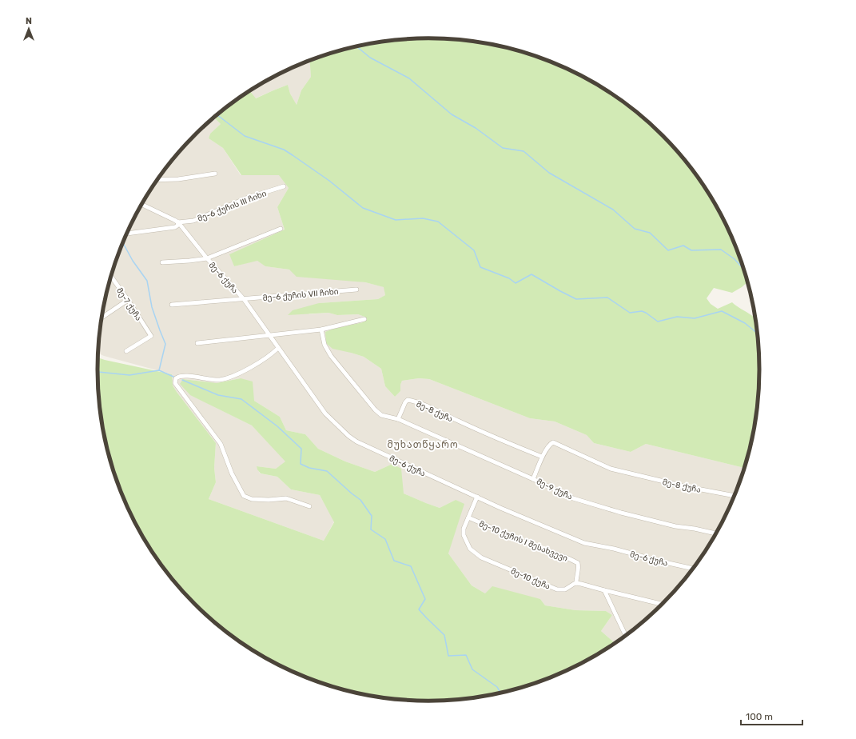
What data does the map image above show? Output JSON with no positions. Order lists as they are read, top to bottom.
{
  "streets": {
    "street": [
      "მე-6 ქუჩის III ჩიხი",
      "მე-6 ქუჩა",
      "მე-6 ქუჩის VII ჩიხი",
      "მე-7 ქუჩა",
      "მე-8 ქუჩა",
      "მე-9 ქუჩა",
      "მე-10 ქუჩის I შესახვევი",
      "მე-10 ქუჩა"
    ]
  },
  "crossings": [
    ["მე-6 ქუჩის III ჩიხი", "მე-6 ქუჩა"],
    ["მე-6 ქუჩა", "მე-6 ქუჩის VII ჩიხი"],
    ["მე-6 ქუჩა", "მე-10 ქუჩა"],
    ["მე-8 ქუჩა", "მე-9 ქუჩა"],
    ["მე-10 ქუჩის I შესახვევი", "მე-10 ქუჩა"]
  ],
  "districts": ["მუხათწყარო"],
  "scale_bar": "100 m",
  "north": "top"
}
